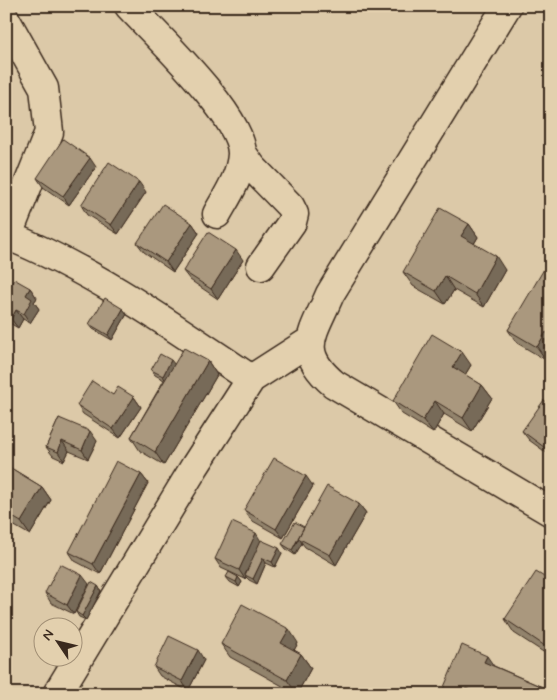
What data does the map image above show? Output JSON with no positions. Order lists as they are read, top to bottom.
{
  "north": "top left"
}
